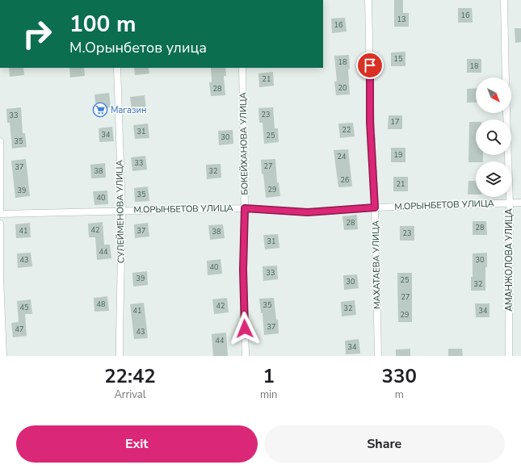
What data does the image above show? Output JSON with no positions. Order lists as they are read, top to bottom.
{
  "streets": {
    "street": [
      "БОКЕЙХАНОВА УЛИЦА",
      "М.ОРЫНБЕТОВ УЛИЦА",
      "СУЛЕЙМЕНОВА УЛИЦА",
      "АМАНЖОЛОВА УЛИЦА",
      "МАХАТАЕВА УЛИЦА"
    ]
  },
  "crossings": [
    ["БОКЕЙХАНОВА УЛИЦА", "М.ОРЫНБЕТОВ УЛИЦА"],
    ["М.ОРЫНБЕТОВ УЛИЦА", "СУЛЕЙМЕНОВА УЛИЦА"],
    ["М.ОРЫНБЕТОВ УЛИЦА", "АМАНЖОЛОВА УЛИЦА"],
    ["М.ОРЫНБЕТОВ УЛИЦА", "МАХАТАЕВА УЛИЦА"]
  ],
  "places": {
    "supermarket": ["Магазин"]
  },
  "house_numbers": [
    "16",
    "13",
    "16",
    "15",
    "18",
    "18",
    "21",
    "20",
    "28",
    "23",
    "33",
    "17",
    "22",
    "31",
    "34",
    "25",
    "30",
    "35",
    "19",
    "24",
    "33",
    "27",
    "37",
    "38",
    "32",
    "26",
    "21",
    "29",
    "39",
    "35",
    "40",
    "28",
    "28",
    "42",
    "41",
    "37",
    "38",
    "23",
    "31",
    "44",
    "43",
    "30",
    "40",
    "33",
    "39",
    "25",
    "30",
    "32",
    "27",
    "48",
    "35",
    "42",
    "45",
    "32",
    "41",
    "34",
    "29",
    "37",
    "47",
    "43",
    "44",
    "34"
  ],
  "north": "bottom right",
  "page": {
    "turn": ["100 m", "М.Орынбетов улица"],
    "eta": [
      "22:42",
      "Arrival",
      "1",
      "min",
      "330",
      "m"
    ],
    "buttons": ["Exit", "Share"]
  }
}
